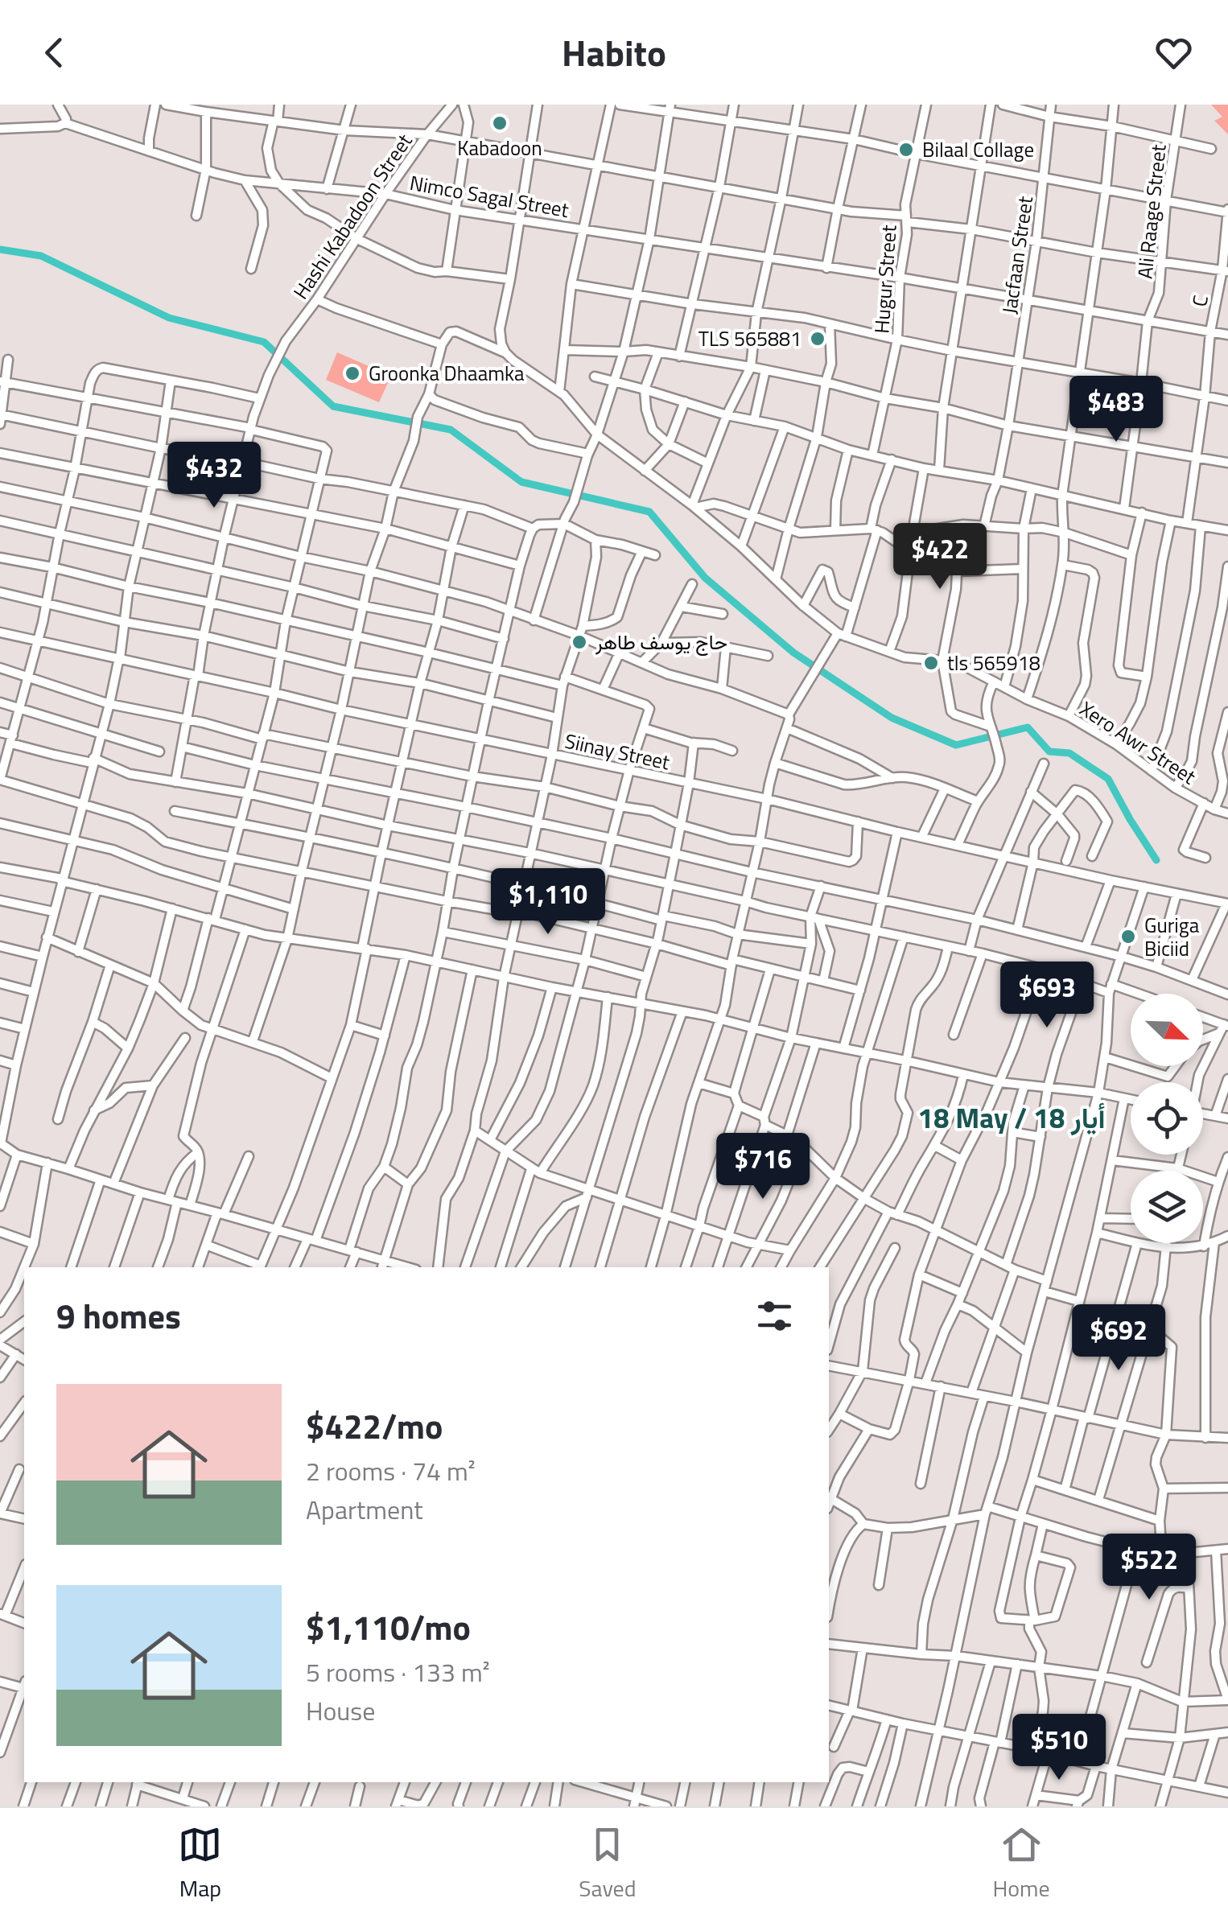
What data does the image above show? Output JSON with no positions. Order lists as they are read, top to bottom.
{
  "streets": {
    "street": [
      "Nimco Sagal Street",
      "Ali Raage Street",
      "Hashi Kabadoon Street",
      "Jacfaan Street",
      "Hugur Street",
      "C",
      "Xero Awr Street",
      "Siinay Street"
    ]
  },
  "crossings": [
    ["Nimco Sagal Street", "Ali Raage Street"],
    ["Nimco Sagal Street", "Hashi Kabadoon Street"],
    ["Nimco Sagal Street", "Jacfaan Street"],
    ["Nimco Sagal Street", "Hugur Street"],
    ["Nimco Sagal Street", "C"],
    ["Hashi Kabadoon Street", "Siinay Street"]
  ],
  "districts": ["18 May / 18 أيار"],
  "places": [
    "Kabadoon",
    "Bilaal Collage",
    "TLS 565881",
    "Groonka Dhaamka",
    "حاج يوسف طاهر",
    "tls 565918",
    "Guriga Biciid"
  ],
  "north": "bottom right",
  "page": {
    "header": "Habito",
    "price": [
      "$483",
      "$432",
      "$422",
      "$1,110",
      "$693",
      "$716",
      "$692",
      "$522",
      "$510"
    ],
    "heading": "9 homes",
    "list": [
      {
        "name": "$422/mo",
        "note": "2 rooms · 74 m² · Apartment"
      },
      {
        "name": "$1,110/mo",
        "note": "5 rooms · 133 m² · House"
      }
    ],
    "tabs": ["Map", "Saved", "Home"]
  }
}
